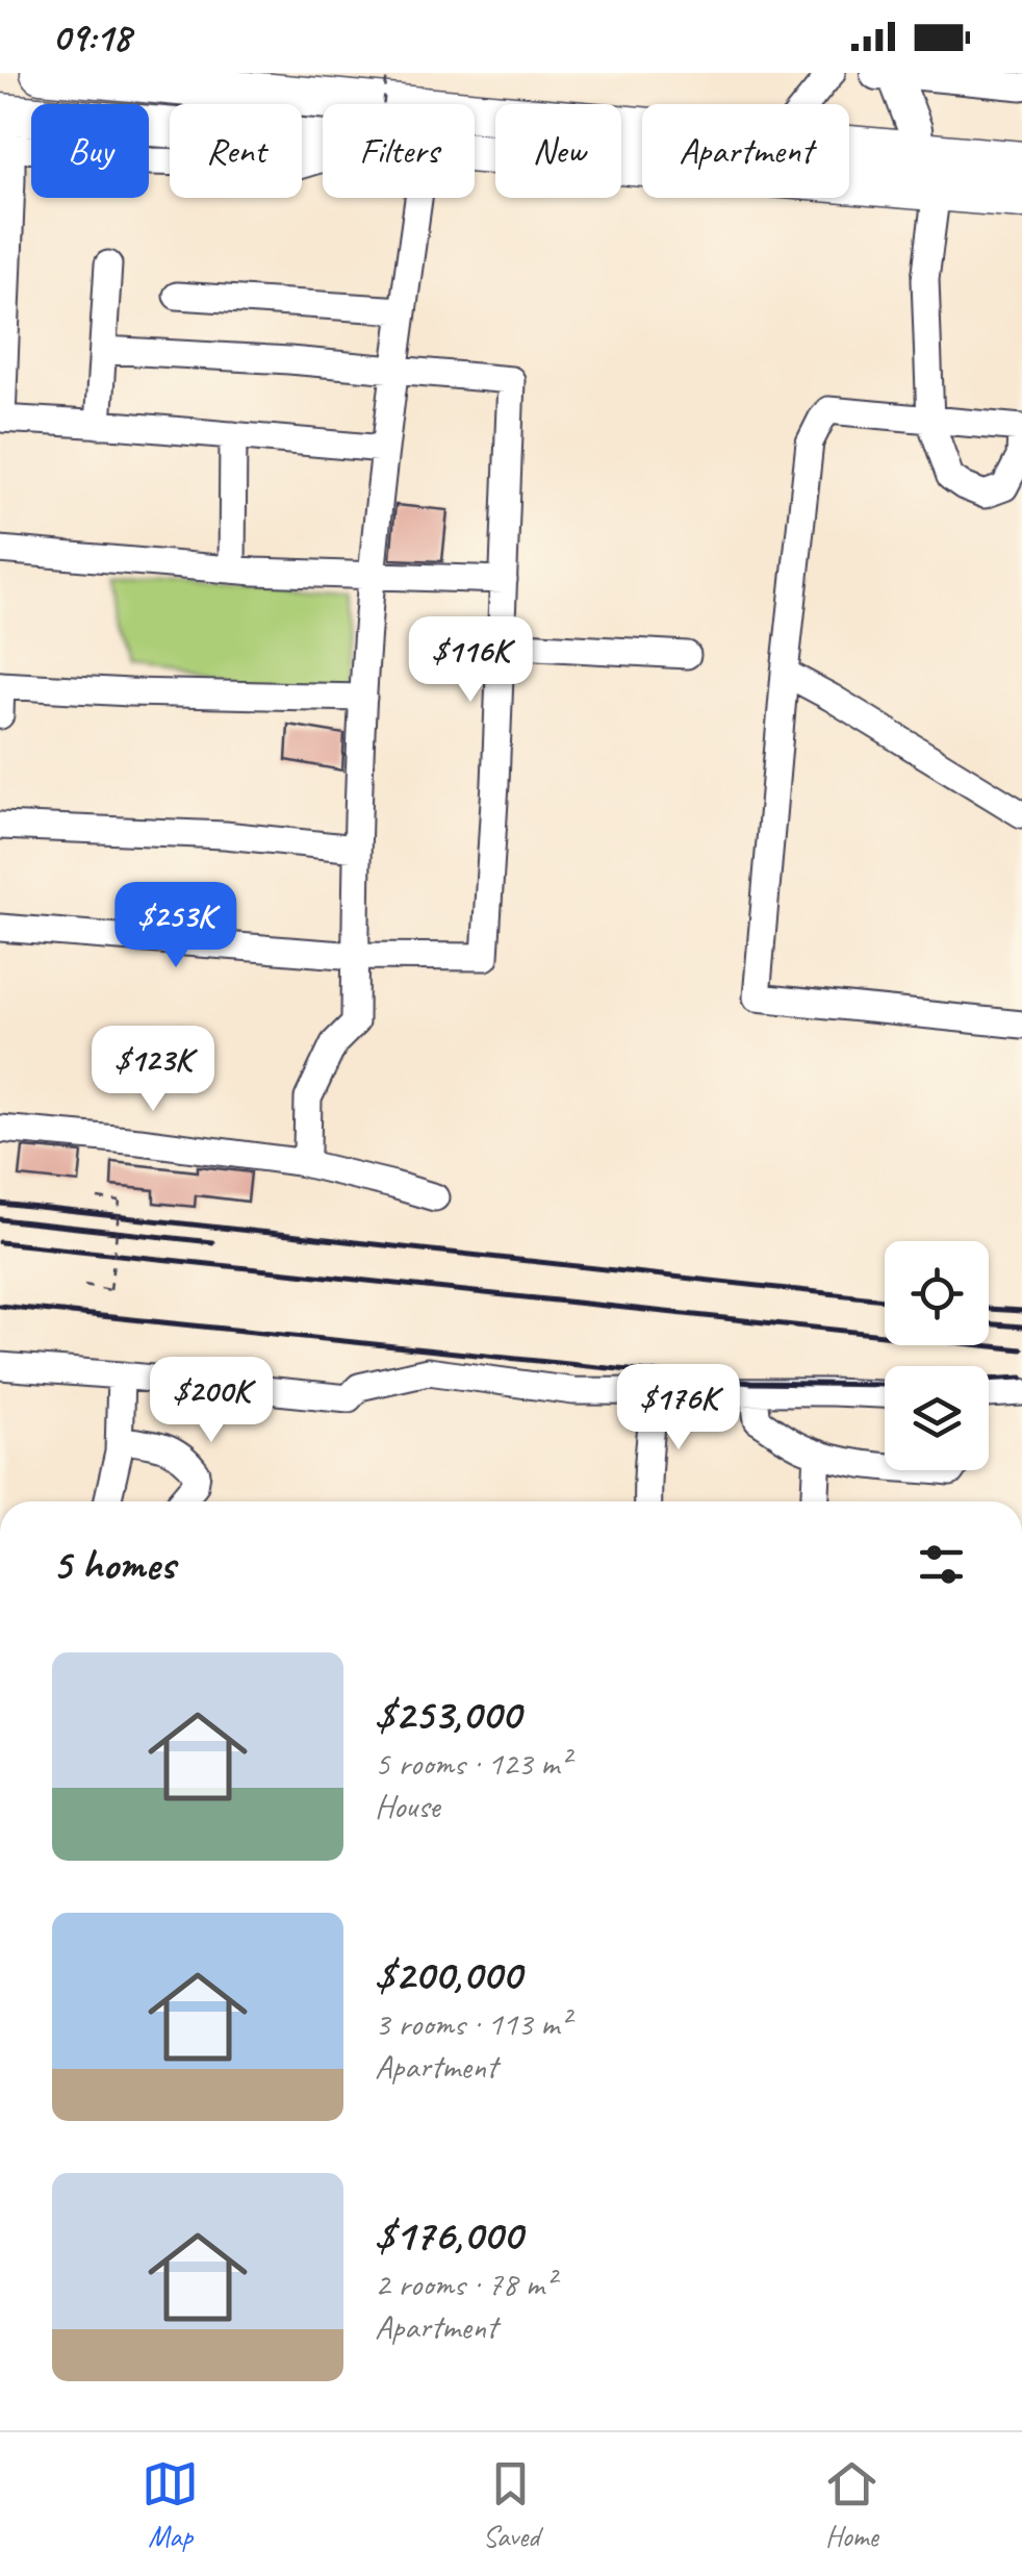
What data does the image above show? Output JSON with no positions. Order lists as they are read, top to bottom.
{
  "page": {
    "status": "09:18",
    "chip": [
      "Buy",
      "Rent",
      "Filters",
      "New",
      "Apartment"
    ],
    "price": [
      "$116K",
      "$253K",
      "$123K",
      "$200K",
      "$176K"
    ],
    "heading": "5 homes",
    "list": [
      {
        "name": "$253,000",
        "note": "5 rooms · 123 m² · House"
      },
      {
        "name": "$200,000",
        "note": "3 rooms · 113 m² · Apartment"
      },
      {
        "name": "$176,000",
        "note": "2 rooms · 78 m² · Apartment"
      }
    ],
    "tabs": ["Map", "Saved", "Home"]
  }
}
